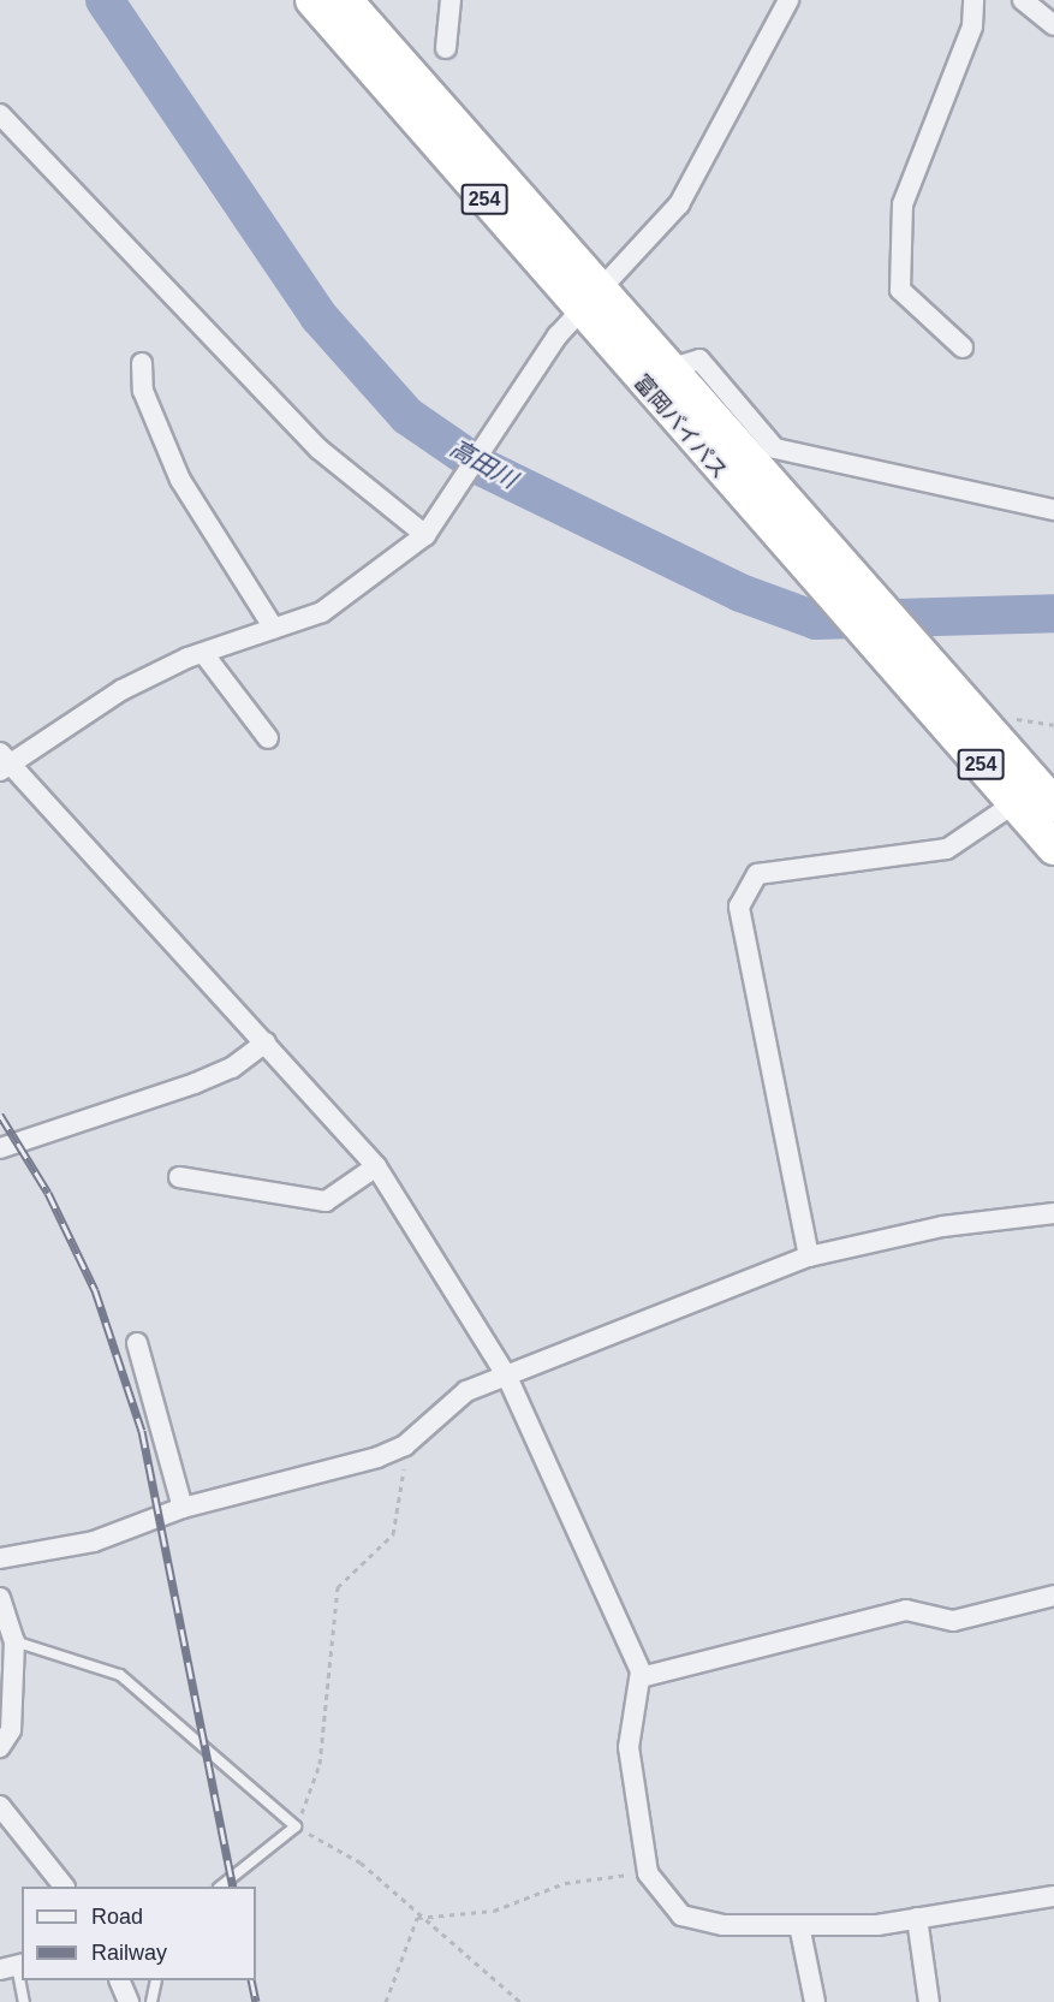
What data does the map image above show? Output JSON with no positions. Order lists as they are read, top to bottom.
{
  "streets": {
    "highway": ["254", "富岡バイパス"]
  },
  "water": ["高田川"],
  "legend": ["Road", "Railway"]
}
